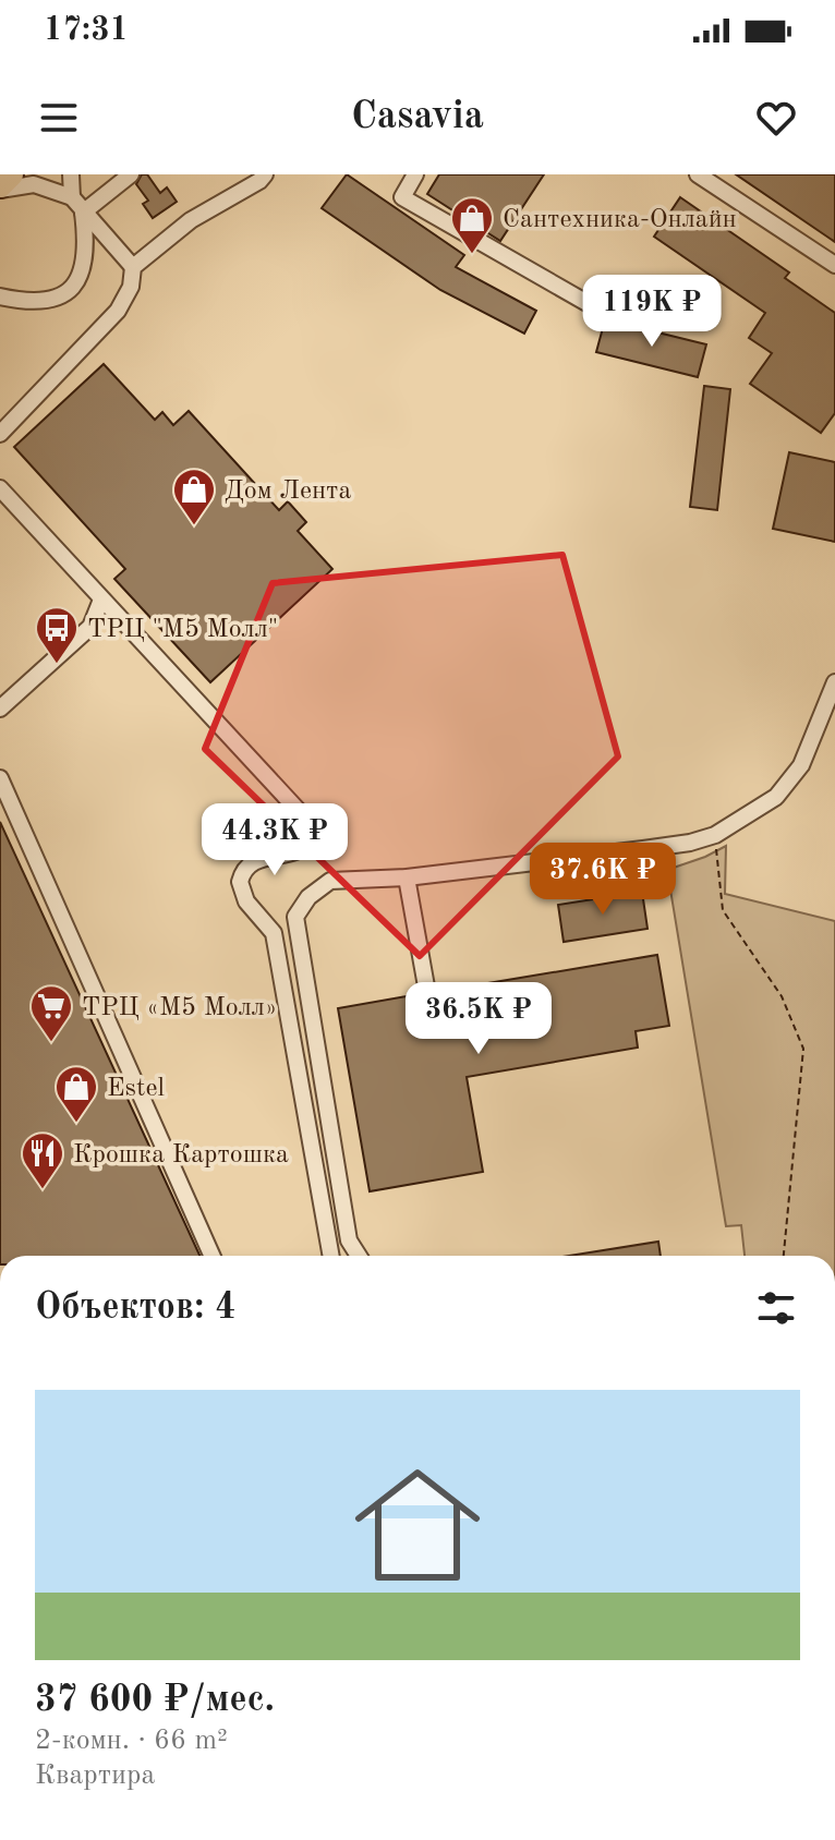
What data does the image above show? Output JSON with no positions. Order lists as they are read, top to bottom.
{
  "places": {
    "shop": ["Сантехника-Онлайн", "Дом Лента", "Estel"],
    "bus stop": ["ТРЦ \"М5 Молл\""],
    "supermarket": ["ТРЦ «М5 Молл»"],
    "restaurant": ["Крошка Картошка"]
  },
  "page": {
    "status": "17:31",
    "header": "Casavia",
    "price": [
      "119K ₽",
      "44.3K ₽",
      "37.6K ₽",
      "36.5K ₽"
    ],
    "heading": "Объектов: 4",
    "list": [
      {
        "name": "37 600 ₽/мес.",
        "note": "2-комн. · 66 m² · Квартира"
      }
    ]
  }
}
